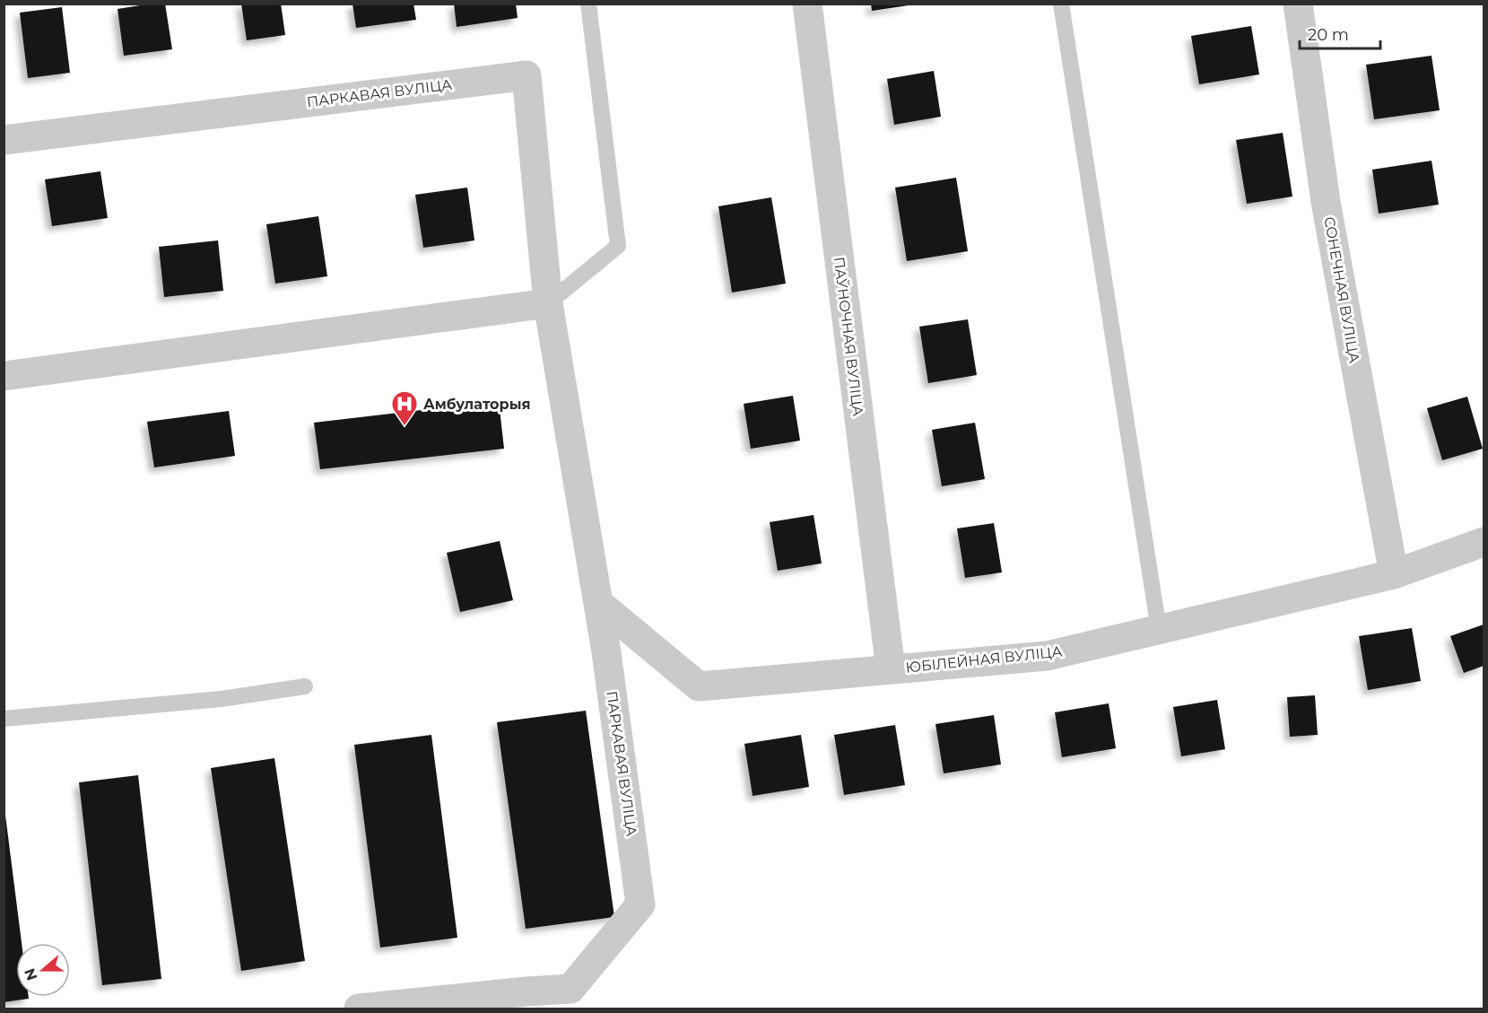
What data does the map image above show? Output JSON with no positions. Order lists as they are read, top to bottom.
{
  "streets": {
    "street": [
      "ПАРКАВАЯ ВУЛІЦА",
      "СОНЕЧНАЯ ВУЛІЦА",
      "ПАЎНОЧНАЯ ВУЛІЦА",
      "ЮБІЛЕЙНАЯ ВУЛІЦА"
    ]
  },
  "crossings": [
    ["ПАРКАВАЯ ВУЛІЦА", "ЮБІЛЕЙНАЯ ВУЛІЦА"],
    ["СОНЕЧНАЯ ВУЛІЦА", "ЮБІЛЕЙНАЯ ВУЛІЦА"],
    ["ПАЎНОЧНАЯ ВУЛІЦА", "ЮБІЛЕЙНАЯ ВУЛІЦА"]
  ],
  "places": {
    "hospital": ["Амбулаторыя"]
  },
  "scale_bar": "20 m",
  "north": "left"
}
